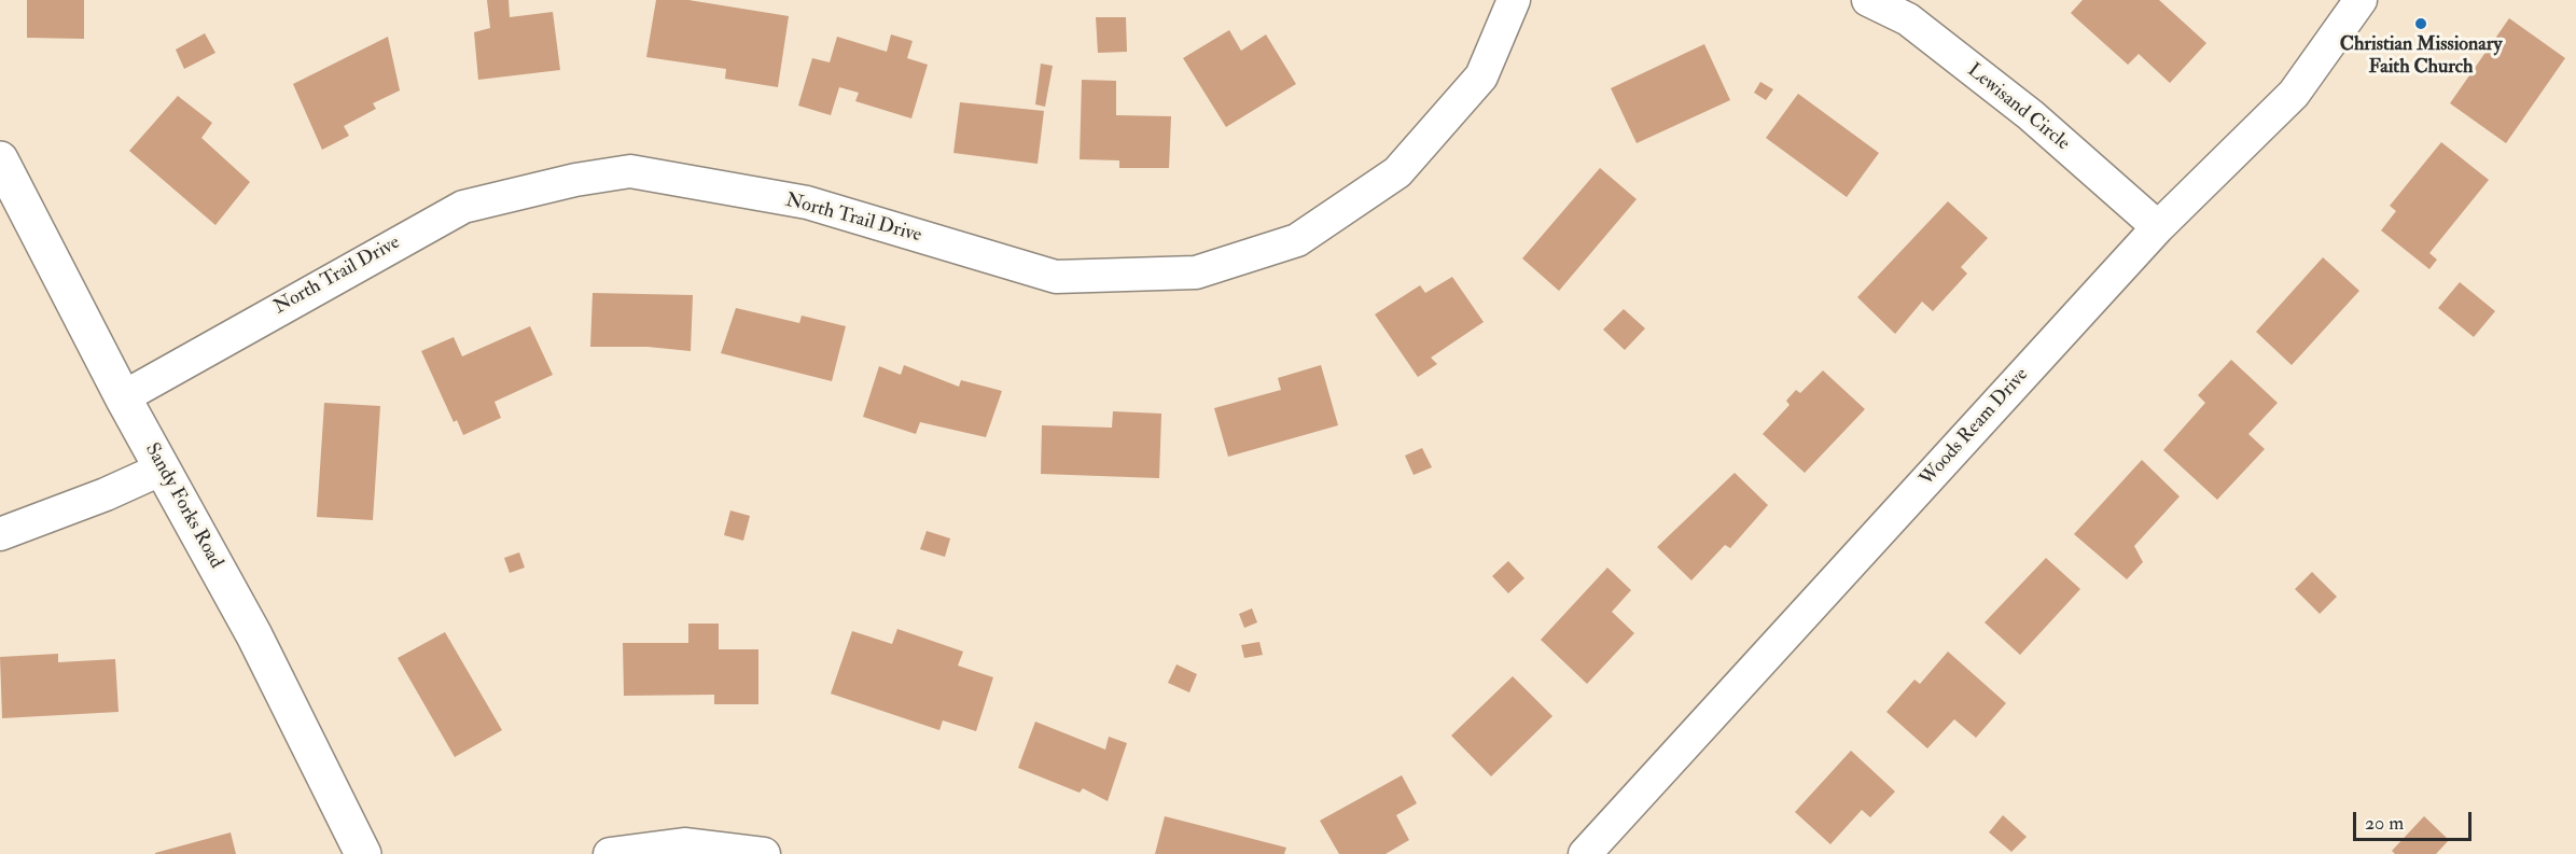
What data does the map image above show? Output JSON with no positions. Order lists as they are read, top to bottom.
{
  "streets": {
    "street": [
      "Lewisand Circle",
      "North Trail Drive",
      "Woods Ream Drive",
      "Sandy Forks Road"
    ]
  },
  "crossings": [
    ["Lewisand Circle", "Woods Ream Drive"],
    ["North Trail Drive", "Sandy Forks Road"]
  ],
  "places": ["Christian Missionary Faith Church"],
  "scale_bar": "20 m"
}
